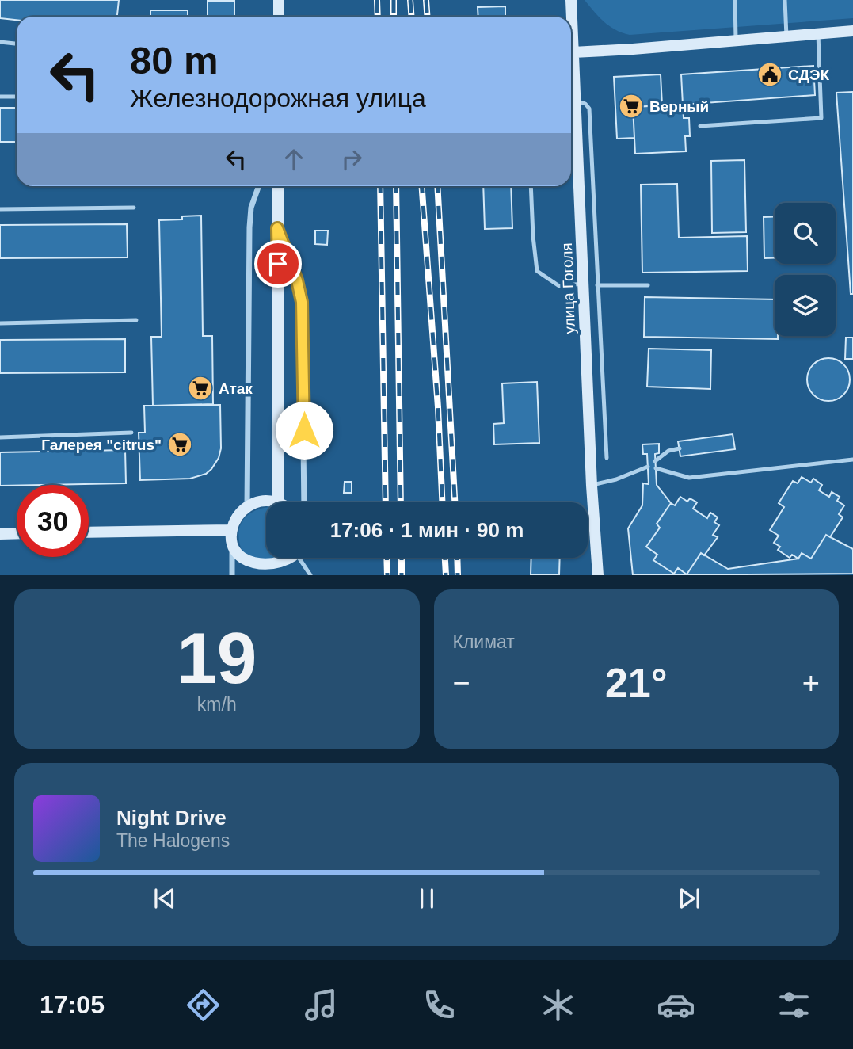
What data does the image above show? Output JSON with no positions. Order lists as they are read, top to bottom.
{
  "streets": {
    "street": ["улица Гоголя"]
  },
  "places": {
    "public building": ["СДЭК"],
    "supermarket": ["Верный", "Атак", "Галерея \"citrus\""]
  },
  "page": {
    "turn": ["80 m", "Железнодорожная улица"],
    "limit": "30",
    "trip": "17:06 · 1 мин · 90 m",
    "tile": [
      ["19", "km/h"],
      "Климат"
    ],
    "heat": ["−", "21°", "+"],
    "song": ["Night Drive", "The Halogens"],
    "tabs": "17:05"
  }
}
